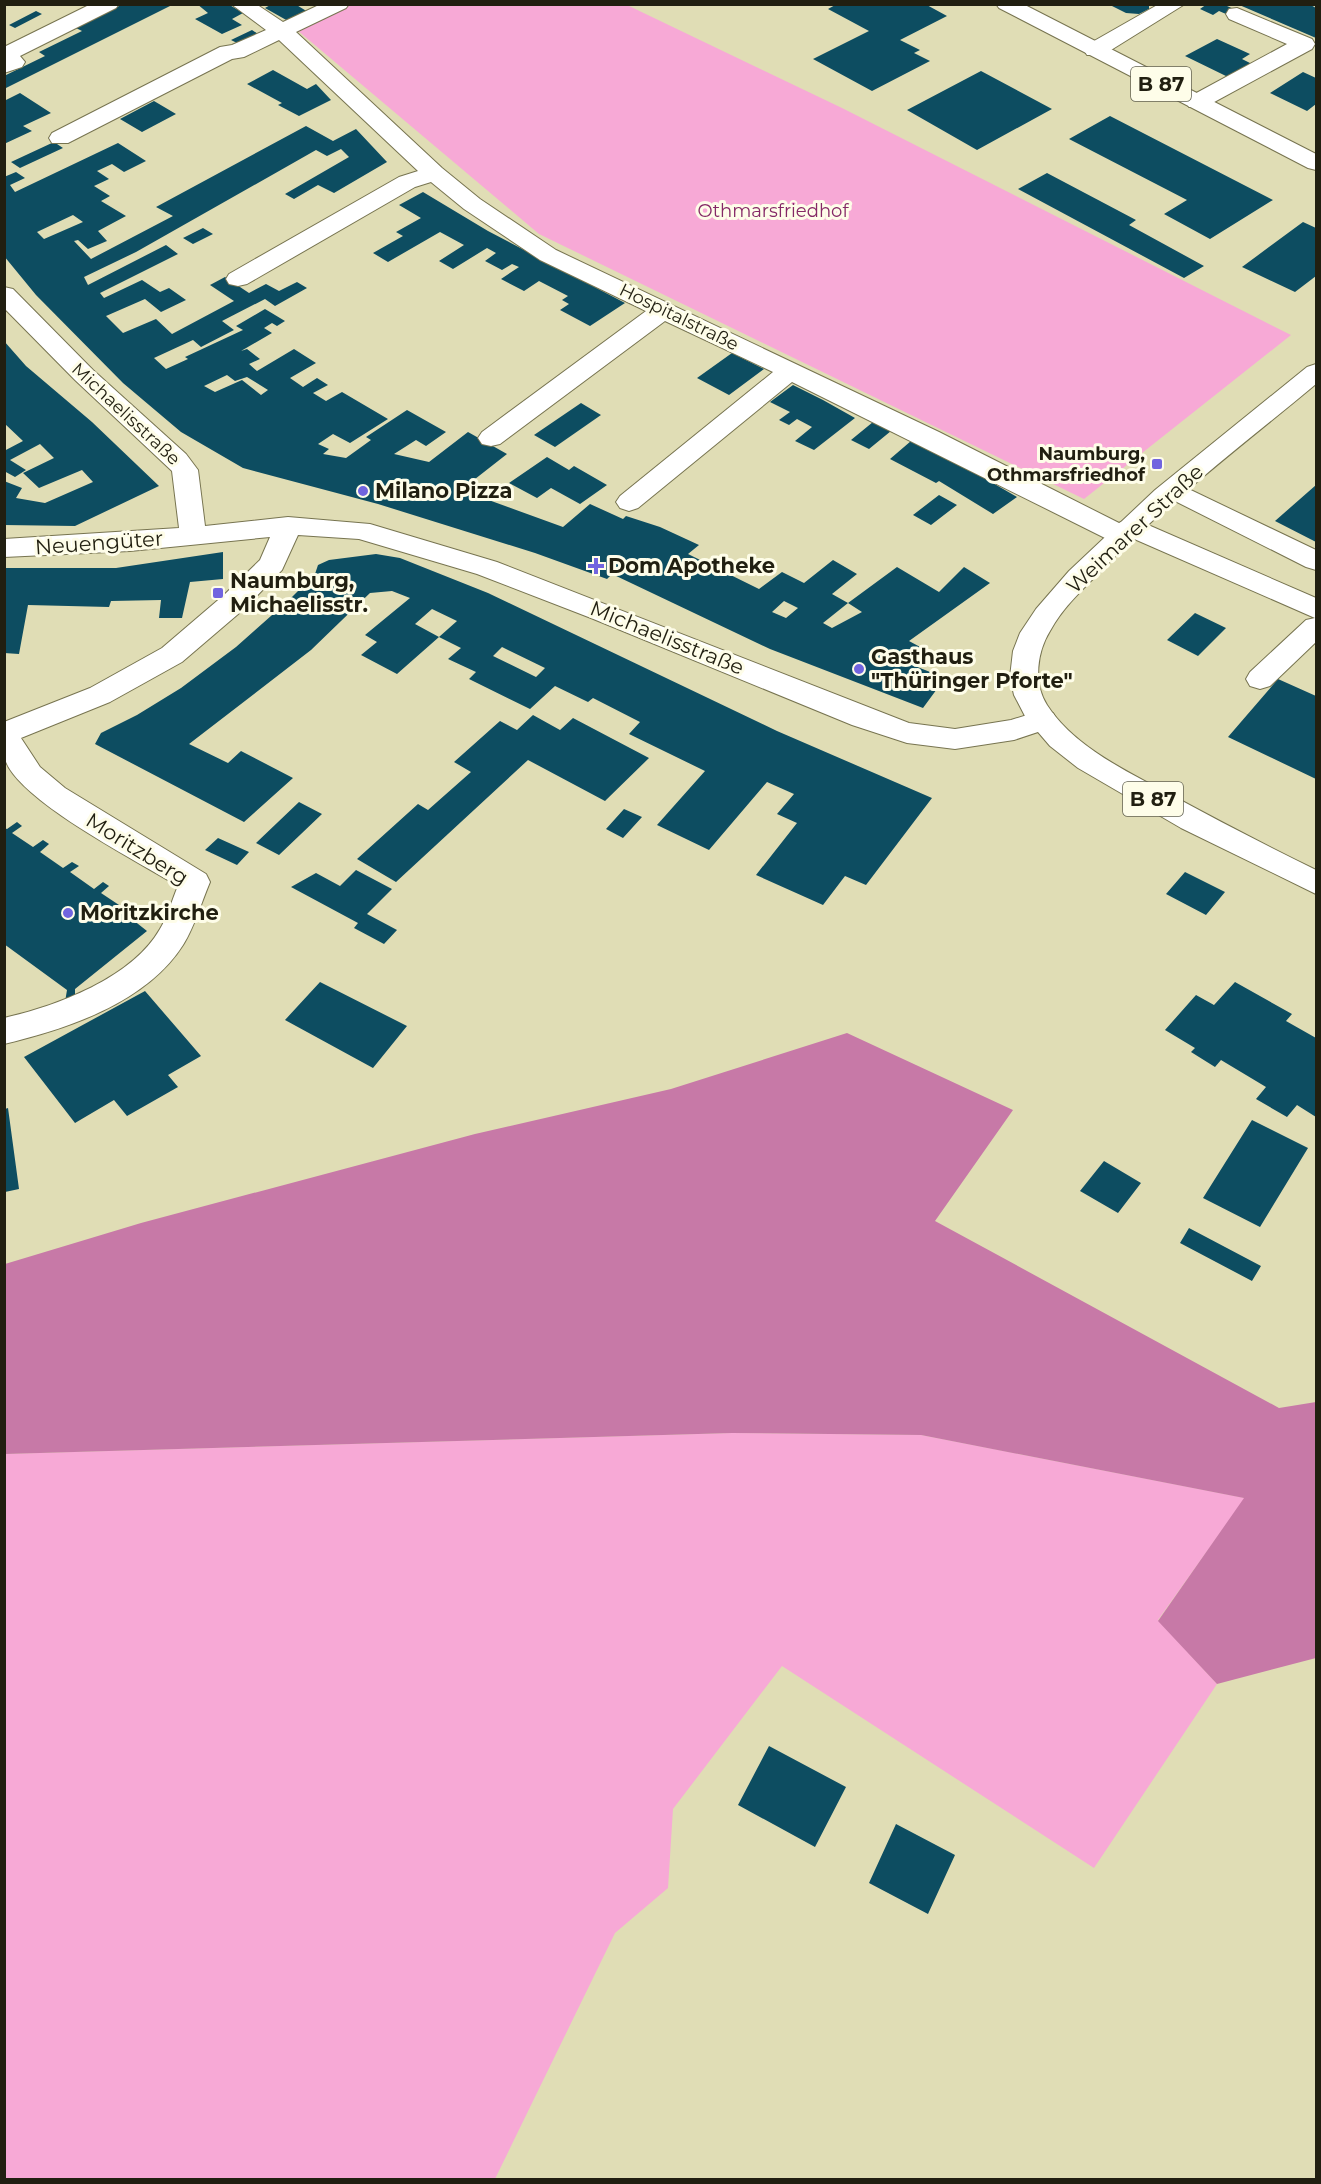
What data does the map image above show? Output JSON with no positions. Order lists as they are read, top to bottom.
{
  "streets": {
    "street": [
      "B 87",
      "Hospitalstraße",
      "Michaelisstraße",
      "Weimarer Straße",
      "Neuengüter",
      "Moritzberg"
    ]
  },
  "crossings": [
    ["B 87", "Michaelisstraße"],
    ["B 87", "Weimarer Straße"],
    ["Hospitalstraße", "Weimarer Straße"],
    ["Michaelisstraße", "Weimarer Straße"],
    ["Michaelisstraße", "Neuengüter"]
  ],
  "parks": ["Othmarsfriedhof"],
  "places": {
    "transit": ["Naumburg, Othmarsfriedhof", "Naumburg, Michaelisstr."],
    "other": ["Milano Pizza", "Gasthaus \"Thüringer Pforte\"", "Moritzkirche"],
    "health": ["Dom Apotheke"]
  }
}
